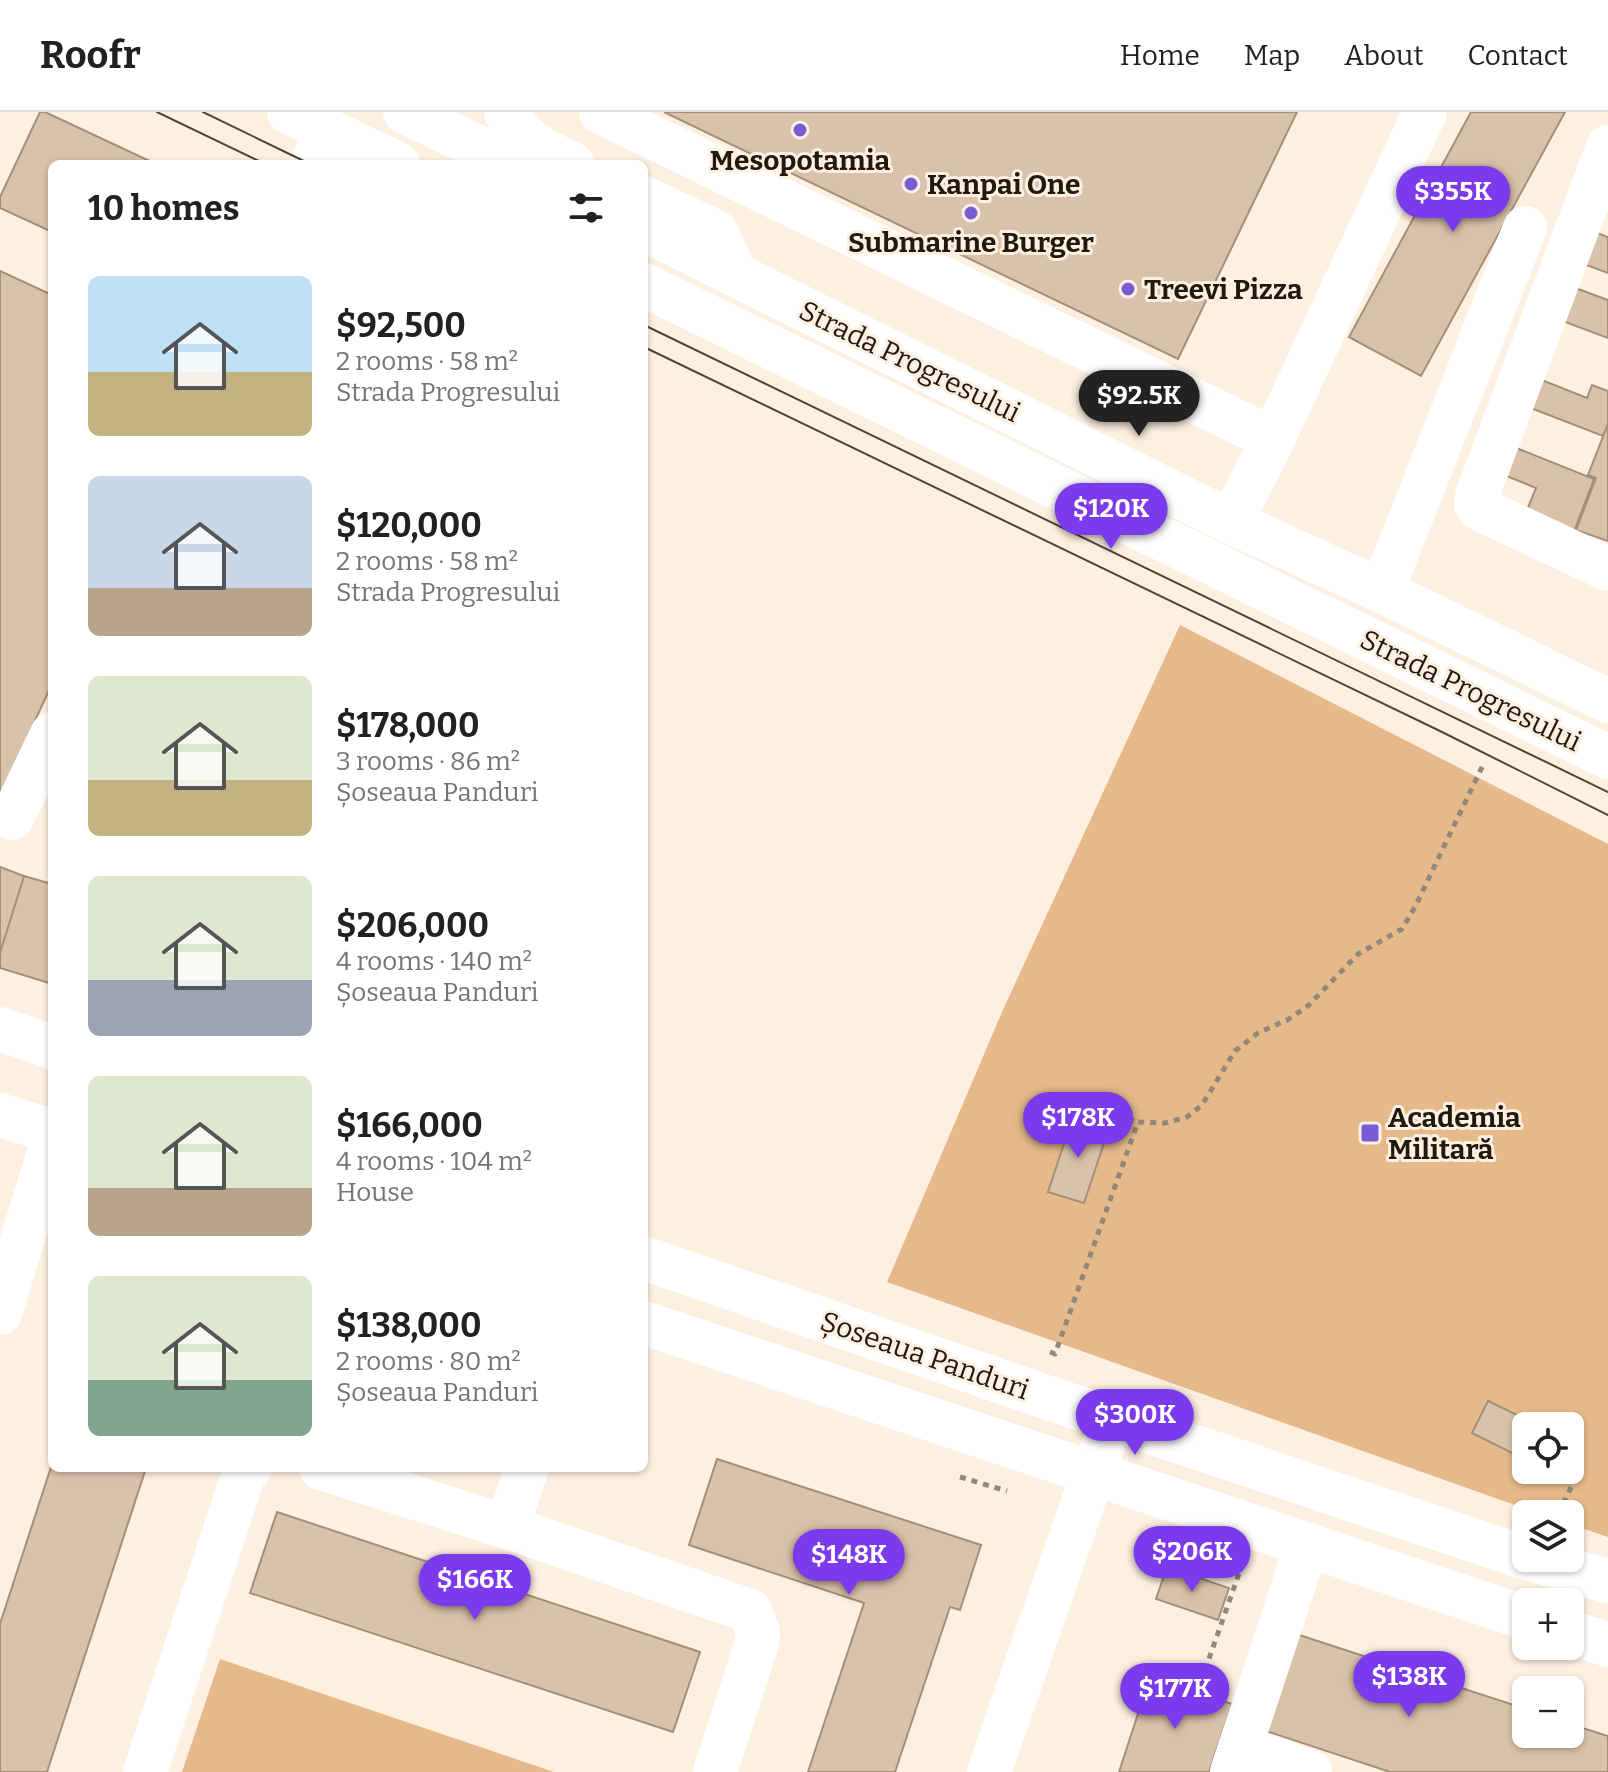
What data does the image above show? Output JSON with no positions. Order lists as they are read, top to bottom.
{
  "streets": {
    "main road": ["Strada Progresului", "Șoseaua Panduri"]
  },
  "places": {
    "other": [
      "Mesopotamia",
      "Kanpai One",
      "Submarine Burger",
      "Treevi Pizza"
    ],
    "transit": ["Academia Militară"]
  },
  "page": {
    "header": "Roofr",
    "nav": [
      "Home",
      "Map",
      "About",
      "Contact"
    ],
    "heading": "10 homes",
    "price": [
      "$355K",
      "$92.5K",
      "$120K",
      "$178K",
      "$300K",
      "$206K",
      "$148K",
      "$166K",
      "$138K",
      "$177K"
    ],
    "list": [
      {
        "name": "$92,500",
        "note": "2 rooms · 58 m² · Strada Progresului"
      },
      {
        "name": "$120,000",
        "note": "2 rooms · 58 m² · Strada Progresului"
      },
      {
        "name": "$178,000",
        "note": "3 rooms · 86 m² · Șoseaua Panduri"
      },
      {
        "name": "$206,000",
        "note": "4 rooms · 140 m² · Șoseaua Panduri"
      },
      {
        "name": "$166,000",
        "note": "4 rooms · 104 m² · House"
      },
      {
        "name": "$138,000",
        "note": "2 rooms · 80 m² · Șoseaua Panduri"
      }
    ],
    "map_buttons": ["+", "−"]
  }
}
